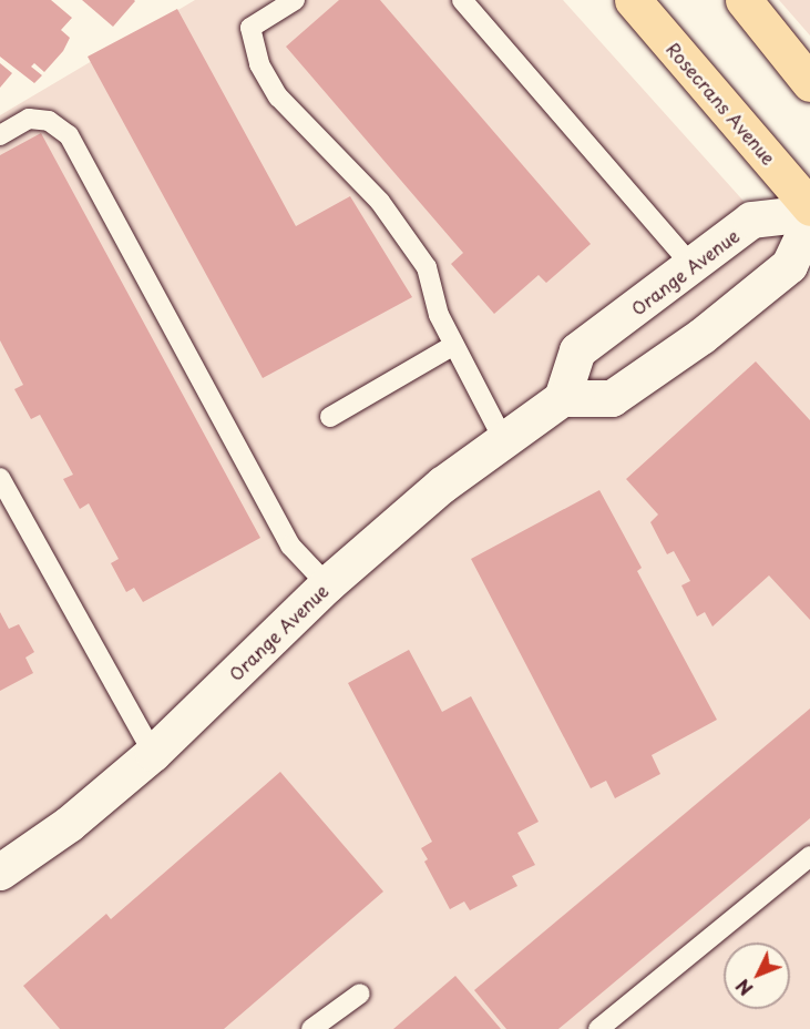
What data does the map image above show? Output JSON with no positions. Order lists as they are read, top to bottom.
{
  "streets": {
    "main road": ["Rosecrans Avenue"],
    "street": ["Orange Avenue"]
  },
  "north": "bottom left"
}
